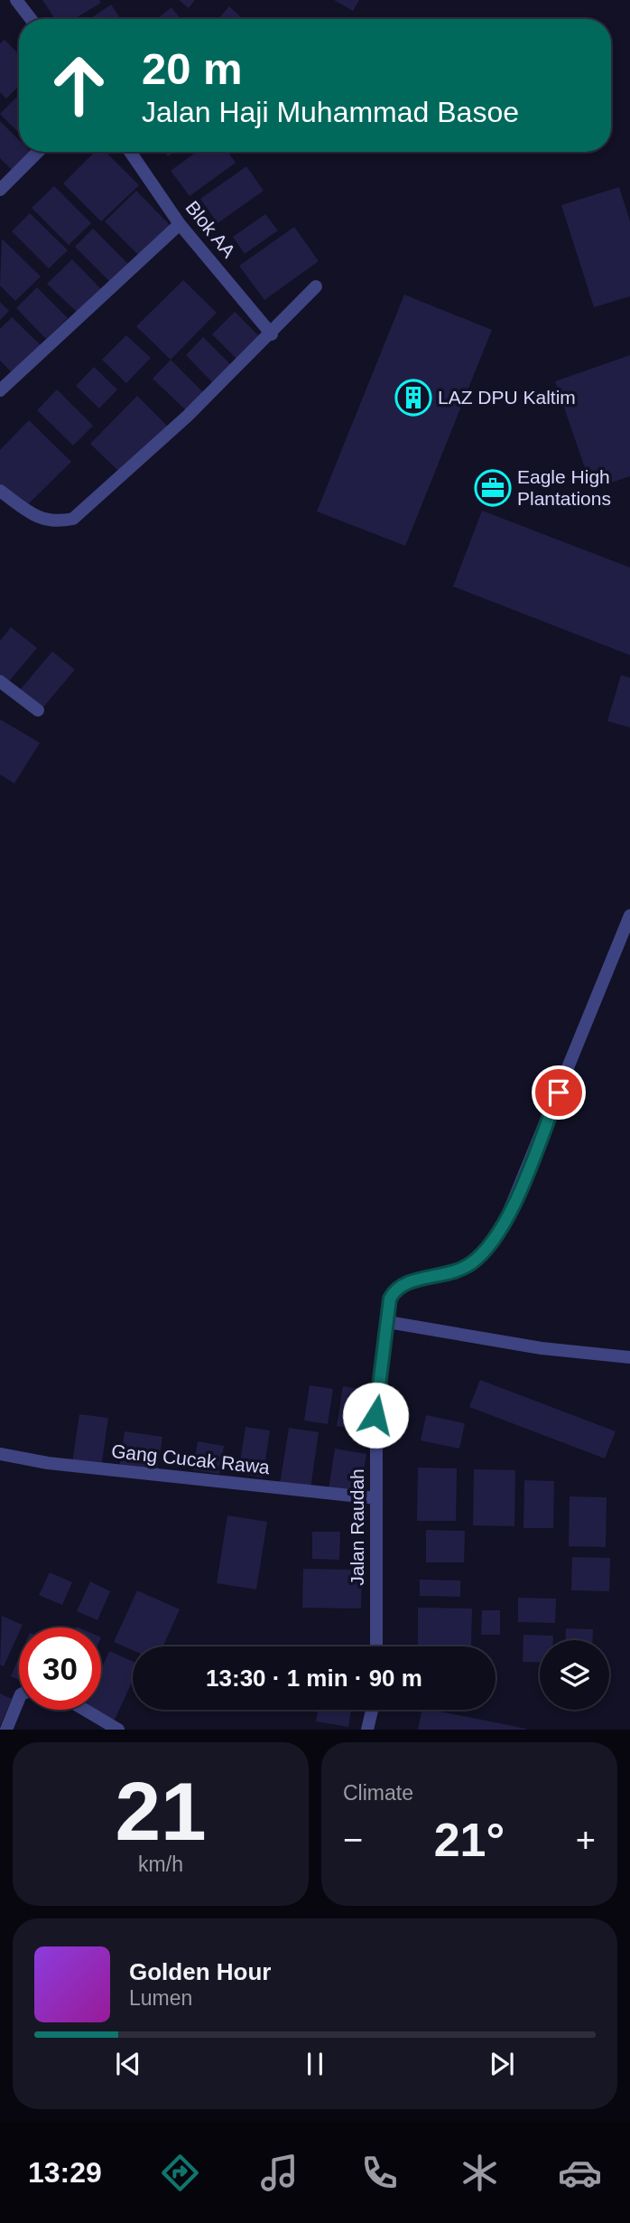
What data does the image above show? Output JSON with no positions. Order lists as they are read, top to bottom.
{
  "streets": {
    "street": ["Blok AA", "Gang Cucak Rawa", "Jalan Raudah"]
  },
  "crossings": [
    ["Gang Cucak Rawa", "Jalan Raudah"]
  ],
  "places": {
    "building": ["LAZ DPU Kaltim"],
    "office": ["Eagle High Plantations"]
  },
  "page": {
    "turn": ["20 m", "Jalan Haji Muhammad Basoe"],
    "limit": "30",
    "trip": "13:30 · 1 min · 90 m",
    "tile": [
      ["21", "km/h"],
      "Climate"
    ],
    "heat": ["−", "21°", "+"],
    "song": ["Golden Hour", "Lumen"],
    "tabs": "13:29"
  }
}
